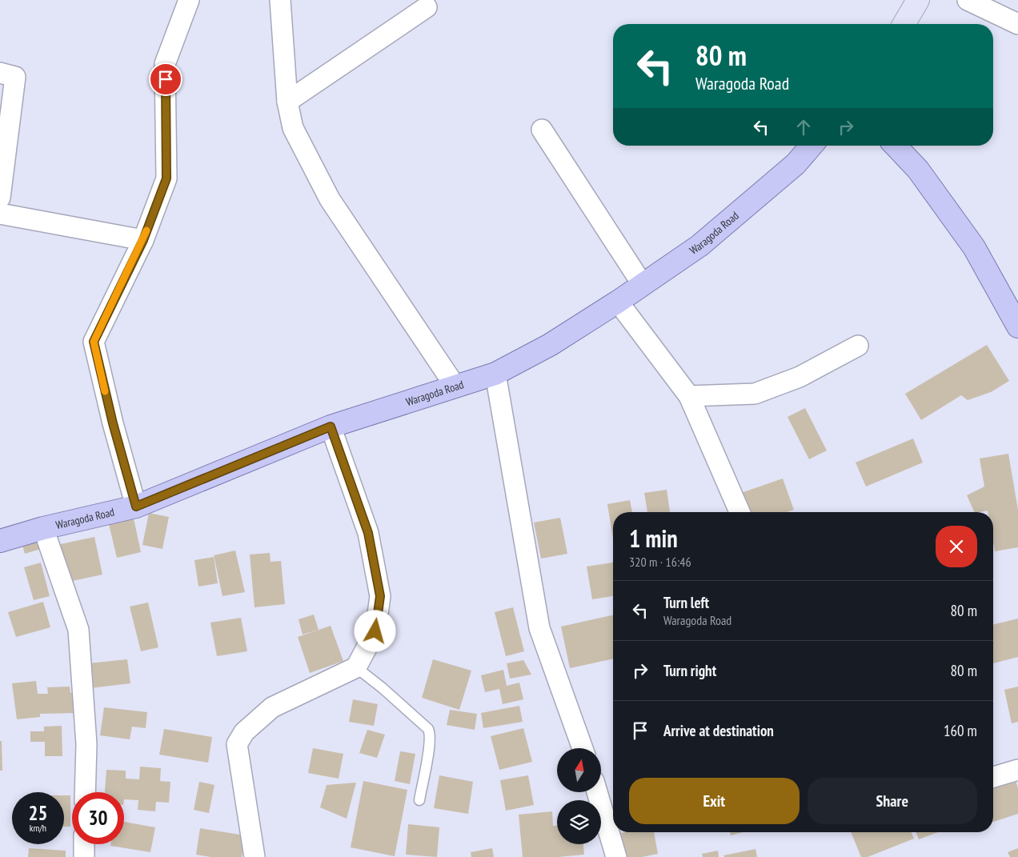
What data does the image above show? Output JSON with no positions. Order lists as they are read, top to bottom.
{
  "streets": {
    "main road": ["Waragoda Road"]
  },
  "north": "top",
  "page": {
    "turn": ["80 m", "Waragoda Road"],
    "heading": ["1 min", "320 m · 16:46"],
    "list": [
      {
        "name": "Turn left",
        "note": "Waragoda Road",
        "value": "80 m"
      },
      {
        "name": "Turn right",
        "value": "80 m"
      },
      {
        "name": "Arrive at destination",
        "value": "160 m"
      }
    ],
    "buttons": ["Exit", "Share"],
    "speed": "25 km/h",
    "limit": "30"
  }
}
